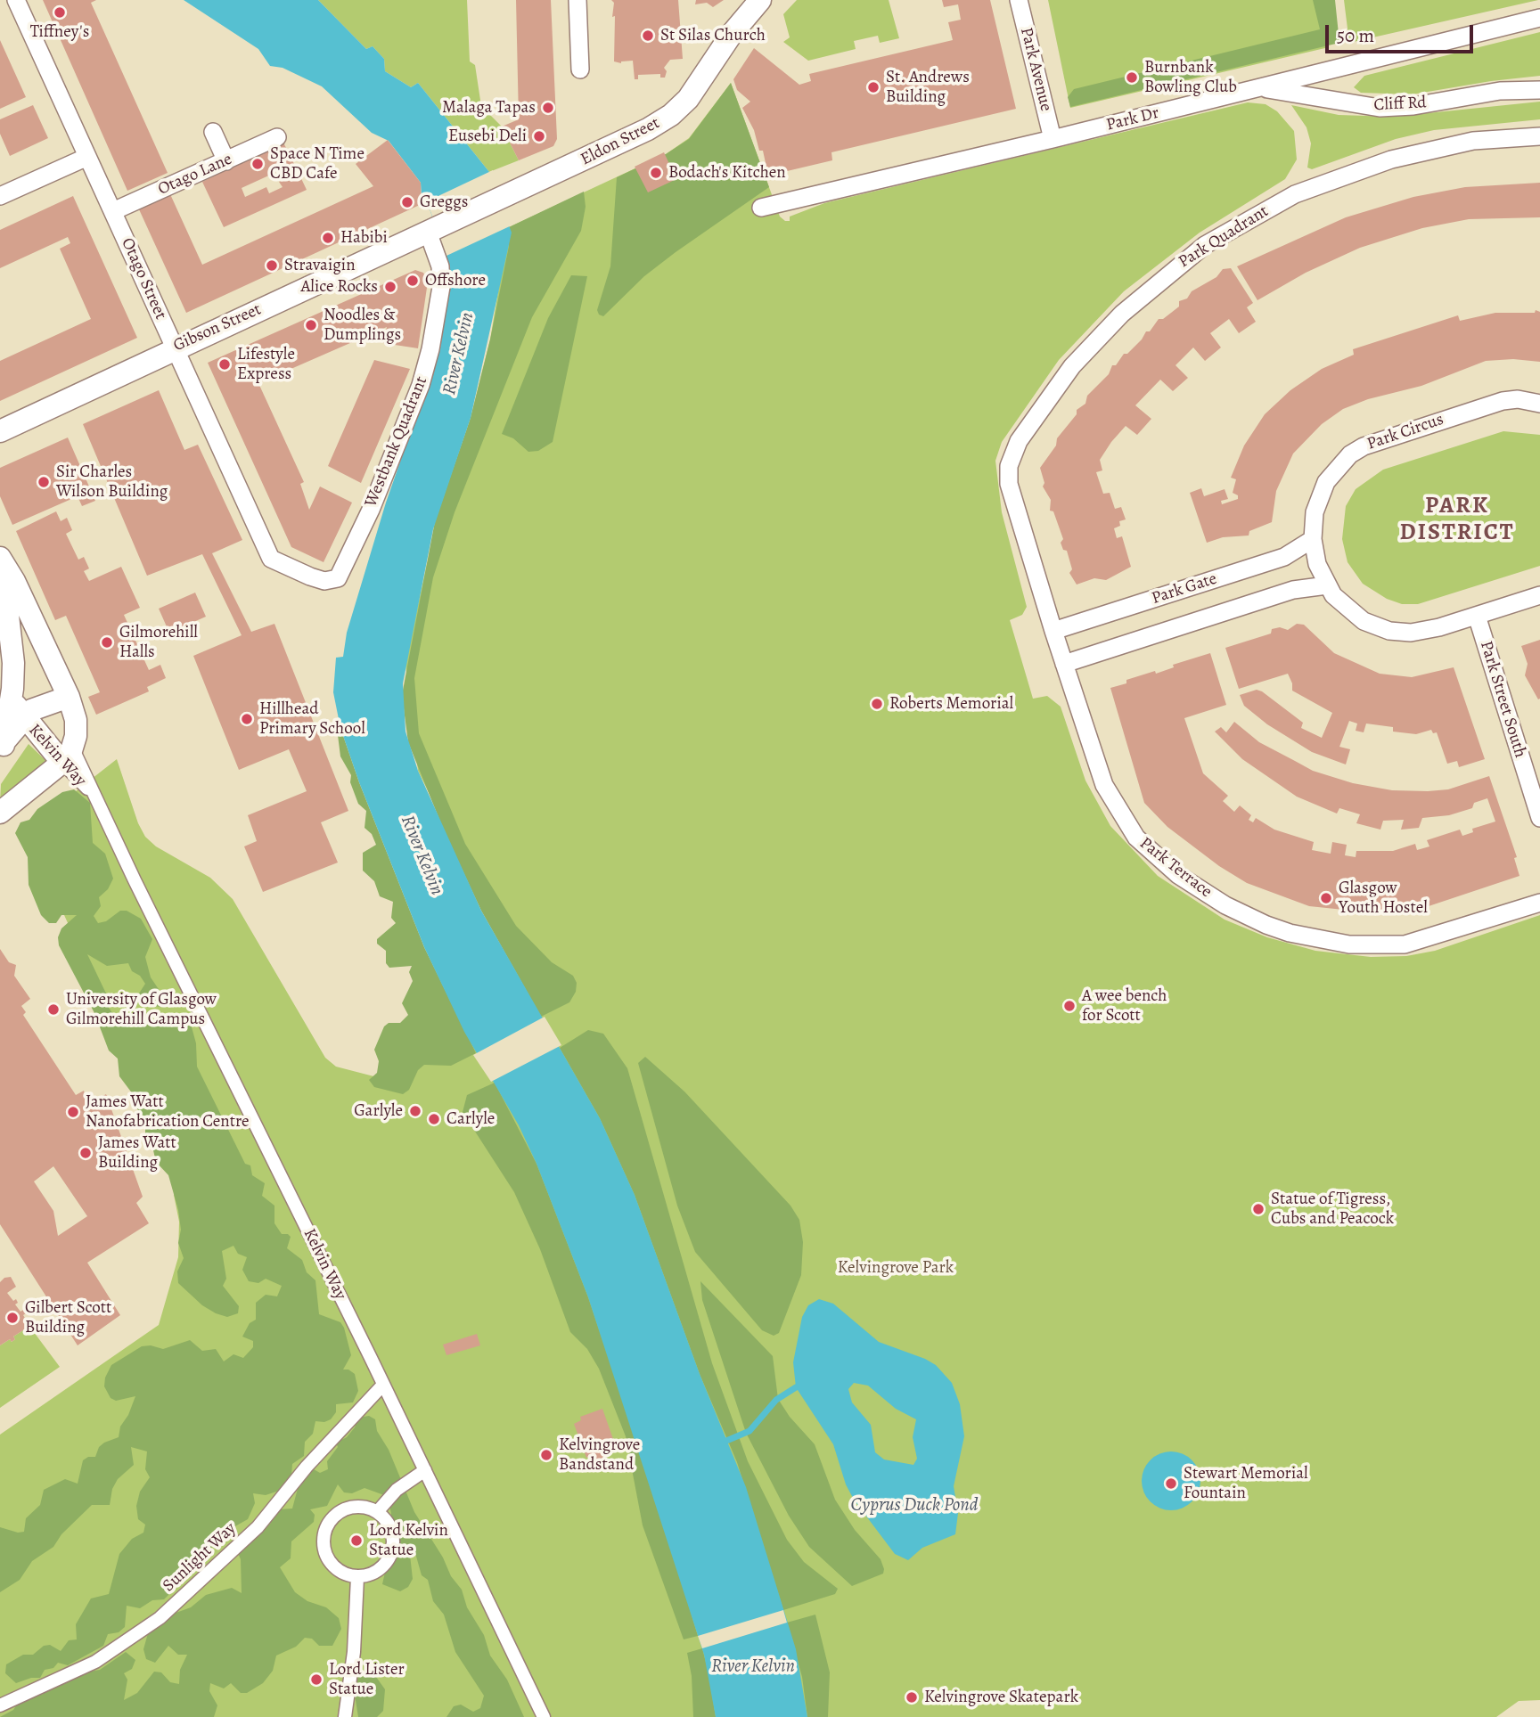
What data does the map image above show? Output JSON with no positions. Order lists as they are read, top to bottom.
{
  "streets": {
    "street": [
      "Park Avenue",
      "Cliff Rd",
      "Park Dr",
      "Eldon Street",
      "Otago Lane",
      "Park Quadrant",
      "Otago Street",
      "Gibson Street",
      "Park Circus",
      "Westbank Quadrant",
      "Park Gate",
      "Park Street South",
      "Kelvin Way",
      "Park Terrace",
      "Sunlight Way"
    ]
  },
  "crossings": [
    ["Park Avenue", "Park Dr"],
    ["Cliff Rd", "Park Dr"],
    ["Eldon Street", "Gibson Street"],
    ["Eldon Street", "Westbank Quadrant"],
    ["Otago Lane", "Otago Street"],
    ["Park Quadrant", "Park Terrace"],
    ["Otago Street", "Gibson Street"],
    ["Otago Street", "Westbank Quadrant"],
    ["Gibson Street", "Westbank Quadrant"],
    ["Park Circus", "Park Gate"],
    ["Park Circus", "Park Street South"],
    ["Park Gate", "Park Terrace"],
    ["Kelvin Way", "Sunlight Way"]
  ],
  "districts": ["PARK DISTRICT"],
  "water": ["River Kelvin", "Cyprus Duck Pond"],
  "parks": ["Kelvingrove Park"],
  "places": [
    "Tiffney's",
    "St Silas Church",
    "Burnbank Bowling Club",
    "St. Andrews Building",
    "Malaga Tapas",
    "Eusebi Deli",
    "Space N Time CBD Cafe",
    "Bodach's Kitchen",
    "Greggs",
    "Habibi",
    "Stravaigin",
    "Offshore",
    "Alice Rocks",
    "Noodles & Dumplings",
    "Lifestyle Express",
    "Sir Charles Wilson Building",
    "Gilmorehill Halls",
    "Roberts Memorial",
    "Hillhead Primary School",
    "Glasgow Youth Hostel",
    "A wee bench for Scott",
    "University of Glasgow Gilmorehill Campus",
    "Garlyle",
    "James Watt Nanofabrication Centre",
    "Carlyle",
    "James Watt Building",
    "Statue of Tigress, Cubs and Peacock",
    "Gilbert Scott Building",
    "Kelvingrove Bandstand",
    "Stewart Memorial Fountain",
    "Lord Kelvin Statue",
    "Lord Lister Statue",
    "Kelvingrove Skatepark"
  ],
  "scale_bar": "50 m"
}
